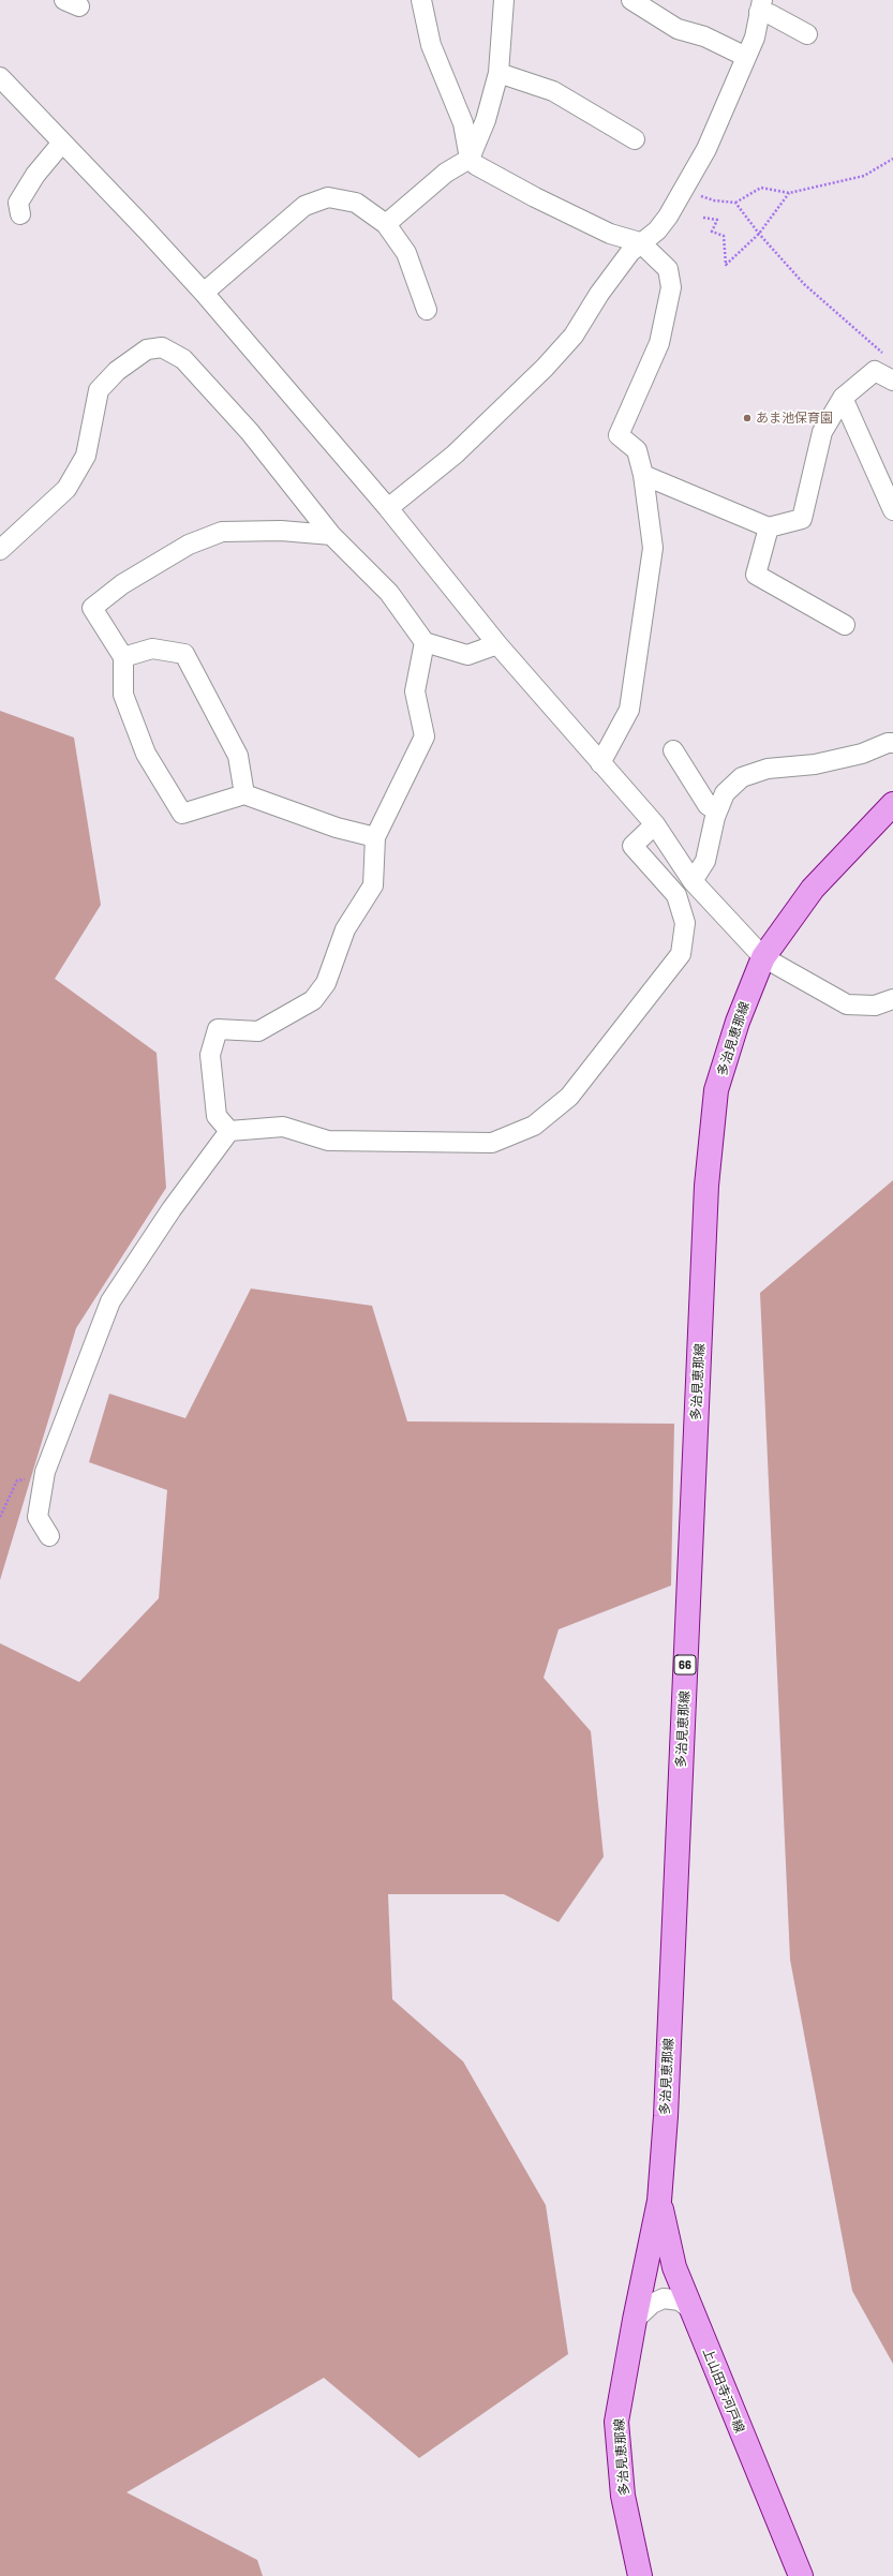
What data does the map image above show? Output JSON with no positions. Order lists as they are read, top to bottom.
{
  "streets": {
    "main road": ["多治見恵那線", "66", "上山田寺河戸線"]
  },
  "crossings": [
    ["多治見恵那線", "上山田寺河戸線"]
  ],
  "places": ["あま池保育園"]
}
